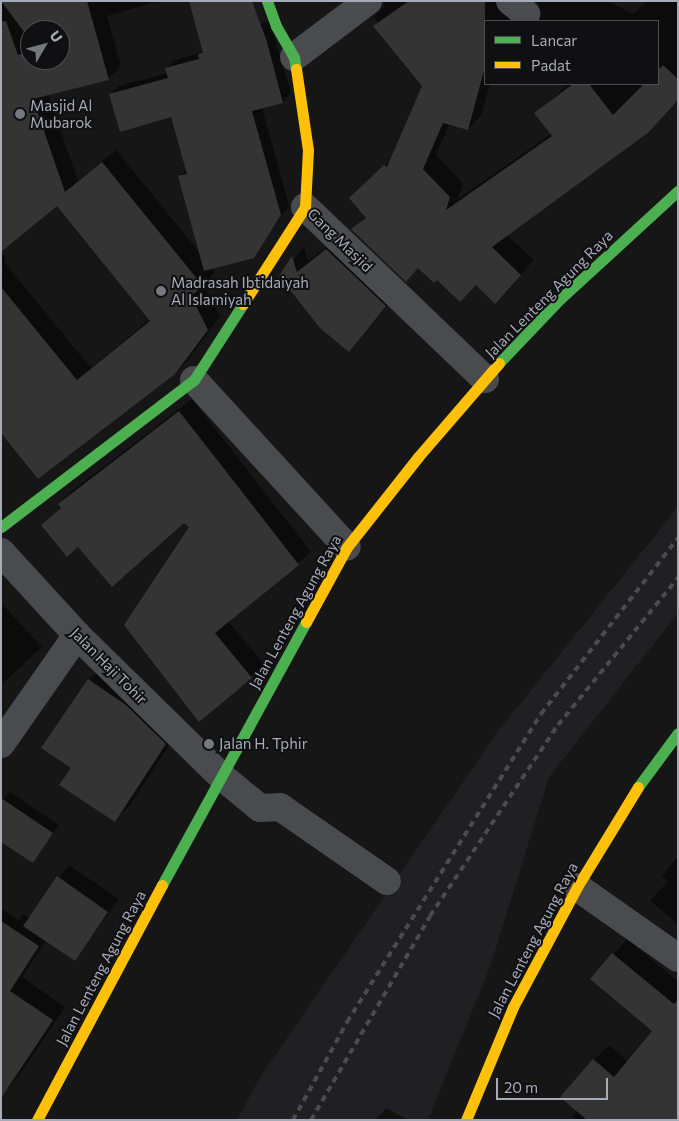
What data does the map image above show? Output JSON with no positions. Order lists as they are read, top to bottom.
{
  "streets": {
    "main road": ["Gang Masjid", "Jalan Lenteng Agung Raya"],
    "street": ["Jalan Haji Tohir"]
  },
  "crossings": [
    ["Gang Masjid", "Jalan Lenteng Agung Raya"],
    ["Jalan Lenteng Agung Raya", "Jalan Haji Tohir"]
  ],
  "places": ["Masjid Al Mubarok", "Madrasah Ibtidaiyah Al Islamiyah", "Jalan H. Tphir"],
  "legend": ["Lancar", "Padat"],
  "scale_bar": "20 m",
  "north": "top right"
}
